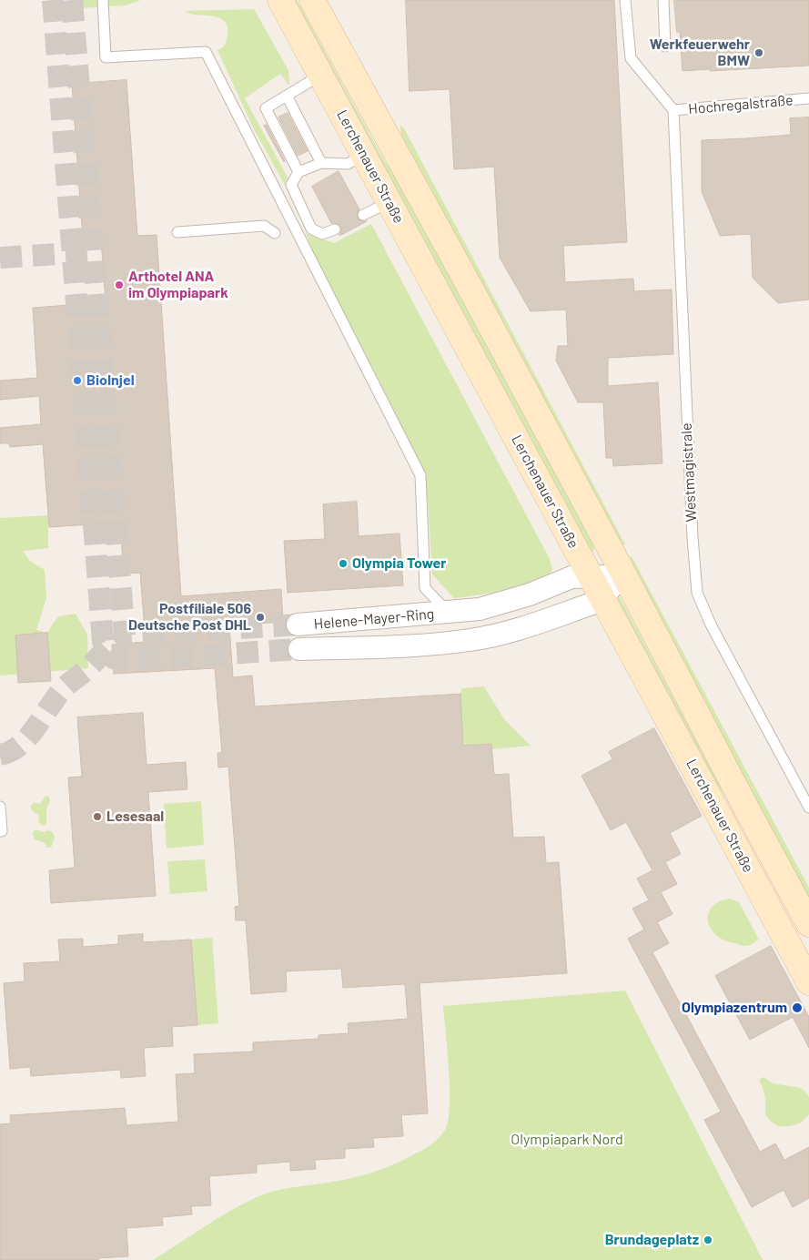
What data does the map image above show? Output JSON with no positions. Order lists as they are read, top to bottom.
{
  "streets": {
    "main road": ["Lerchenauer Straße"],
    "street": ["Helene-Mayer-Ring"],
    "lane": ["Hochregalstraße", "Westmagistrale"]
  },
  "crossings": [
    ["Hochregalstraße", "Westmagistrale"],
    ["Lerchenauer Straße", "Helene-Mayer-Ring"]
  ],
  "parks": ["Olympiapark Nord"],
  "places": [
    "Werkfeuerwehr BMW",
    "Arthotel ANA im Olympiapark",
    "BioInjel",
    "Olympia Tower",
    "Postfiliale 506 Deutsche Post DHL",
    "Lesesaal",
    "Olympiazentrum",
    "Brundageplatz"
  ]
}
